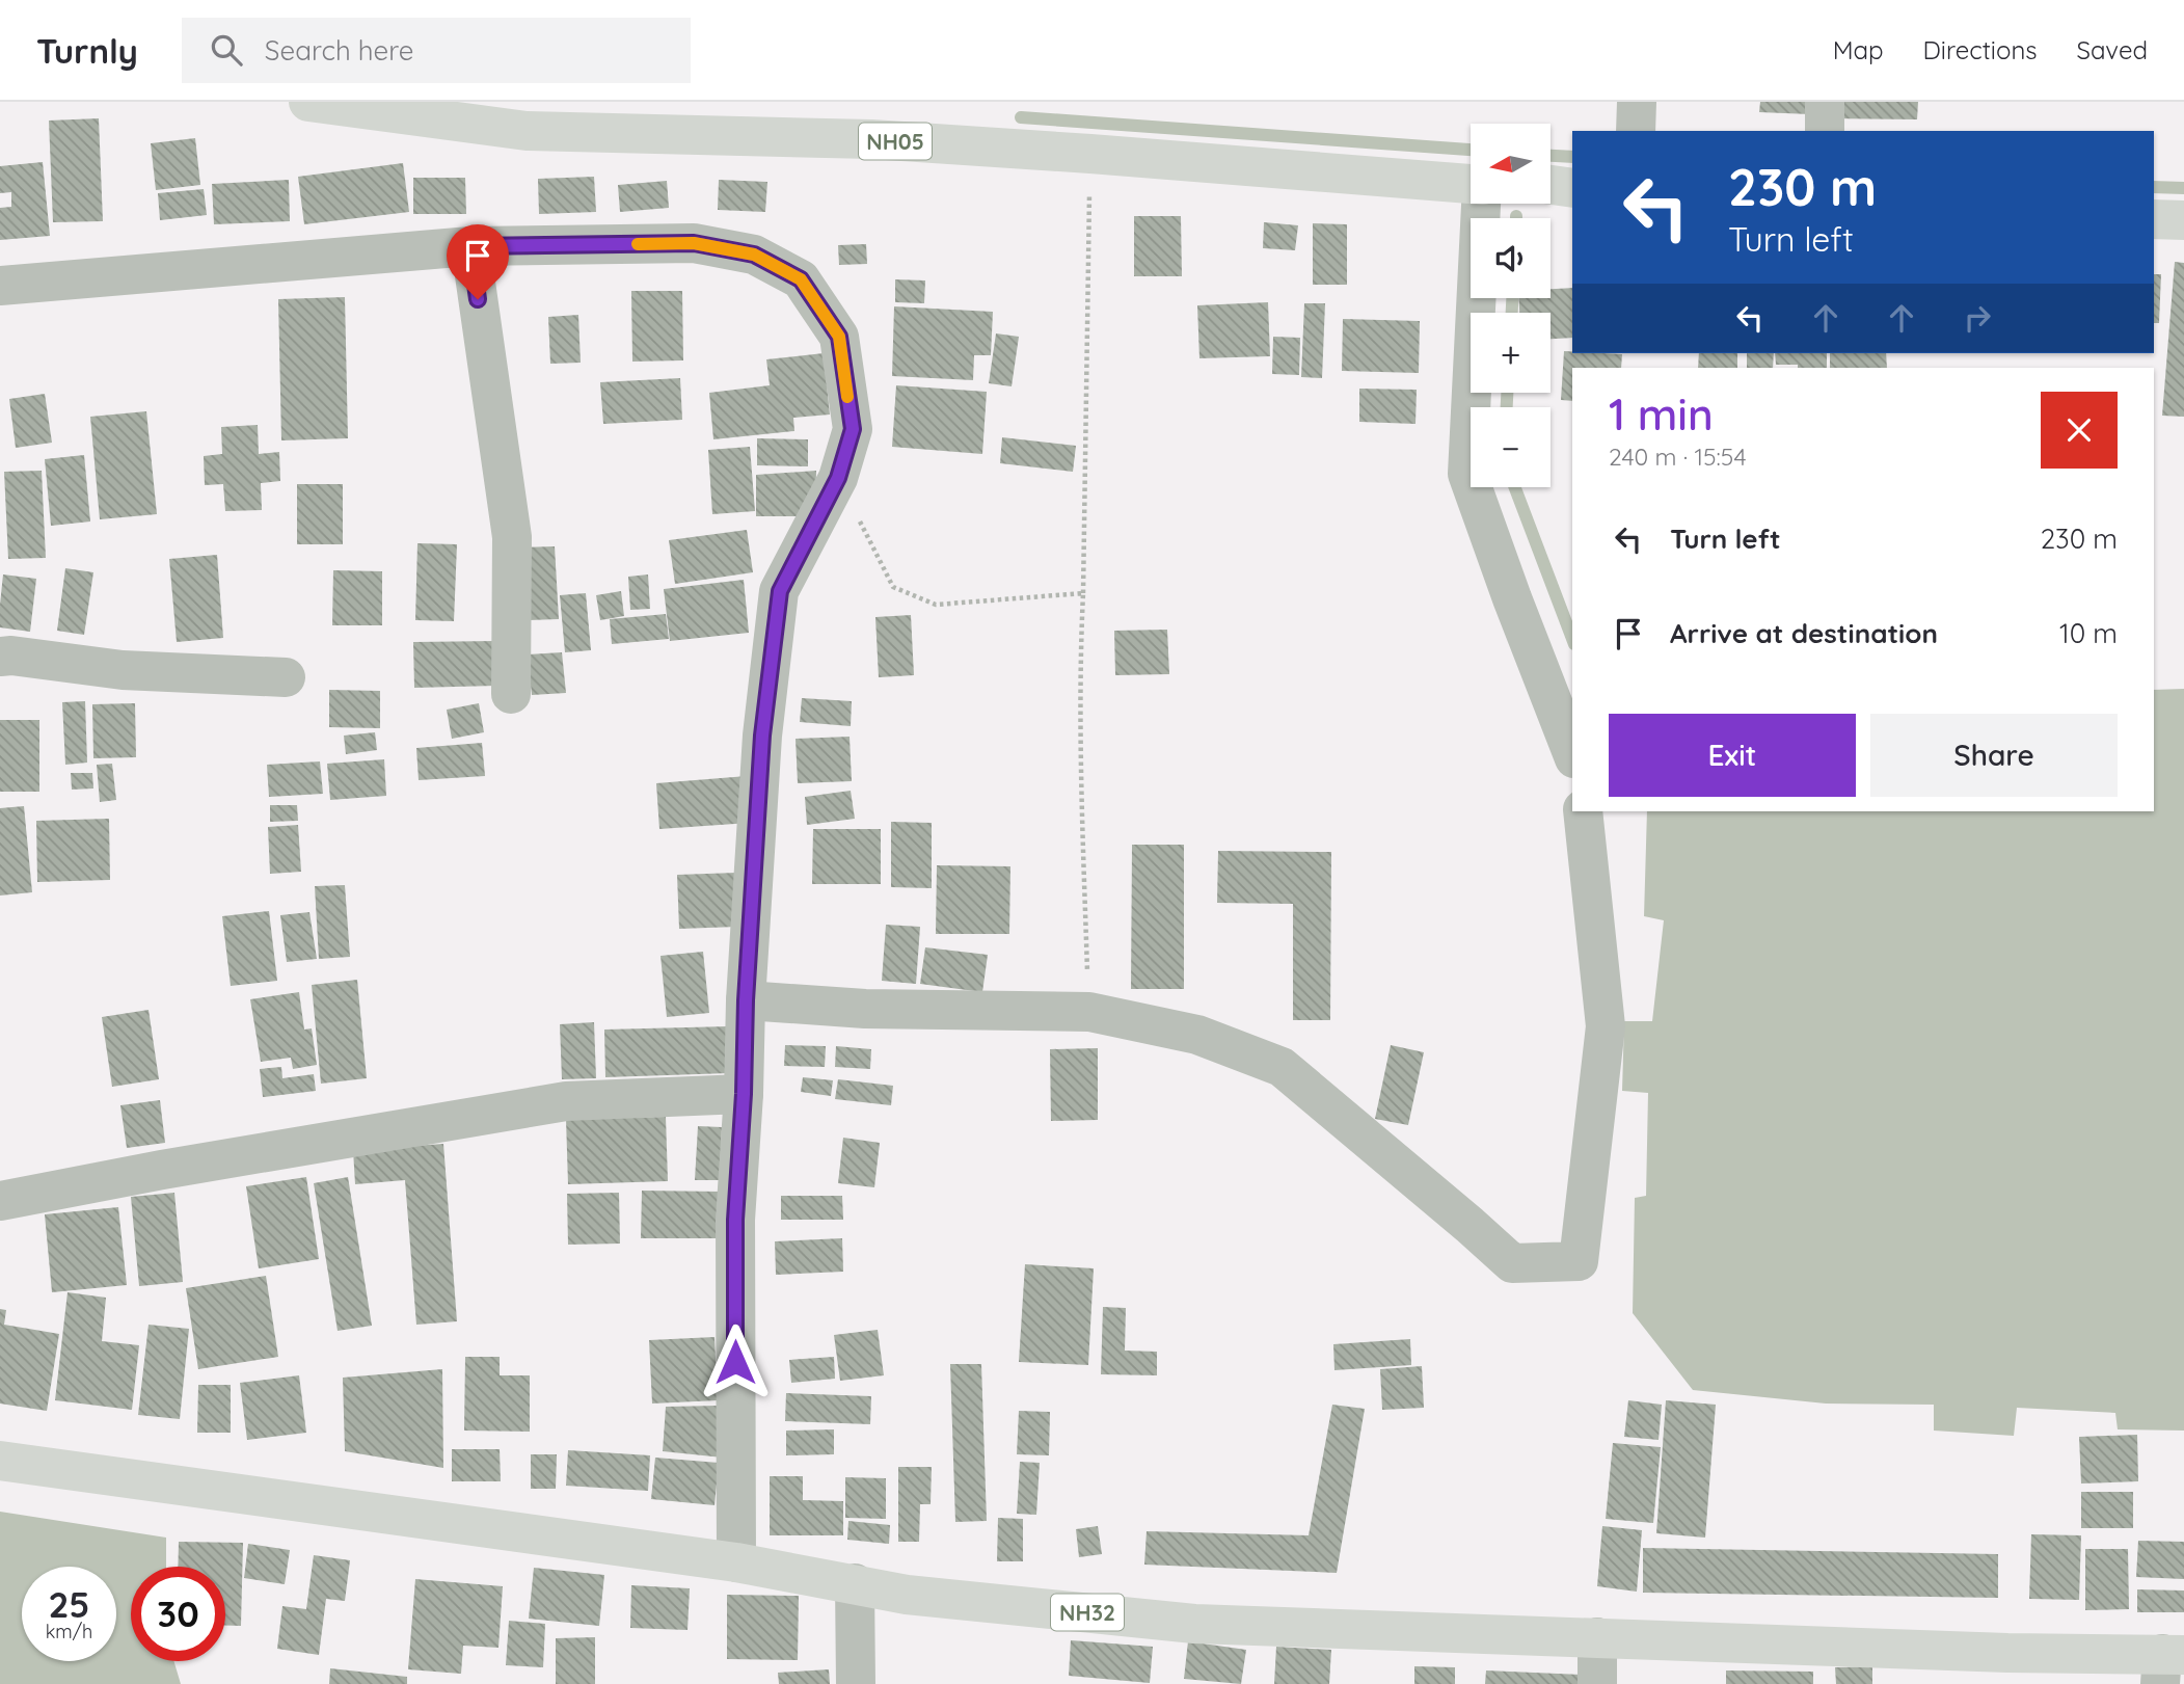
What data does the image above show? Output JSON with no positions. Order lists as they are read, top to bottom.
{
  "streets": {
    "main road": ["NH05", "NH32"]
  },
  "north": "left",
  "page": {
    "header": "Turnly",
    "search": "Search here",
    "nav": ["Map", "Directions", "Saved"],
    "map_buttons": ["+", "−"],
    "turn": ["230 m", "Turn left"],
    "heading": ["1 min", "240 m · 15:54"],
    "list": [
      {
        "name": "Turn left",
        "value": "230 m"
      },
      {
        "name": "Arrive at destination",
        "value": "10 m"
      }
    ],
    "buttons": ["Exit", "Share"],
    "speed": "25 km/h",
    "limit": "30"
  }
}
